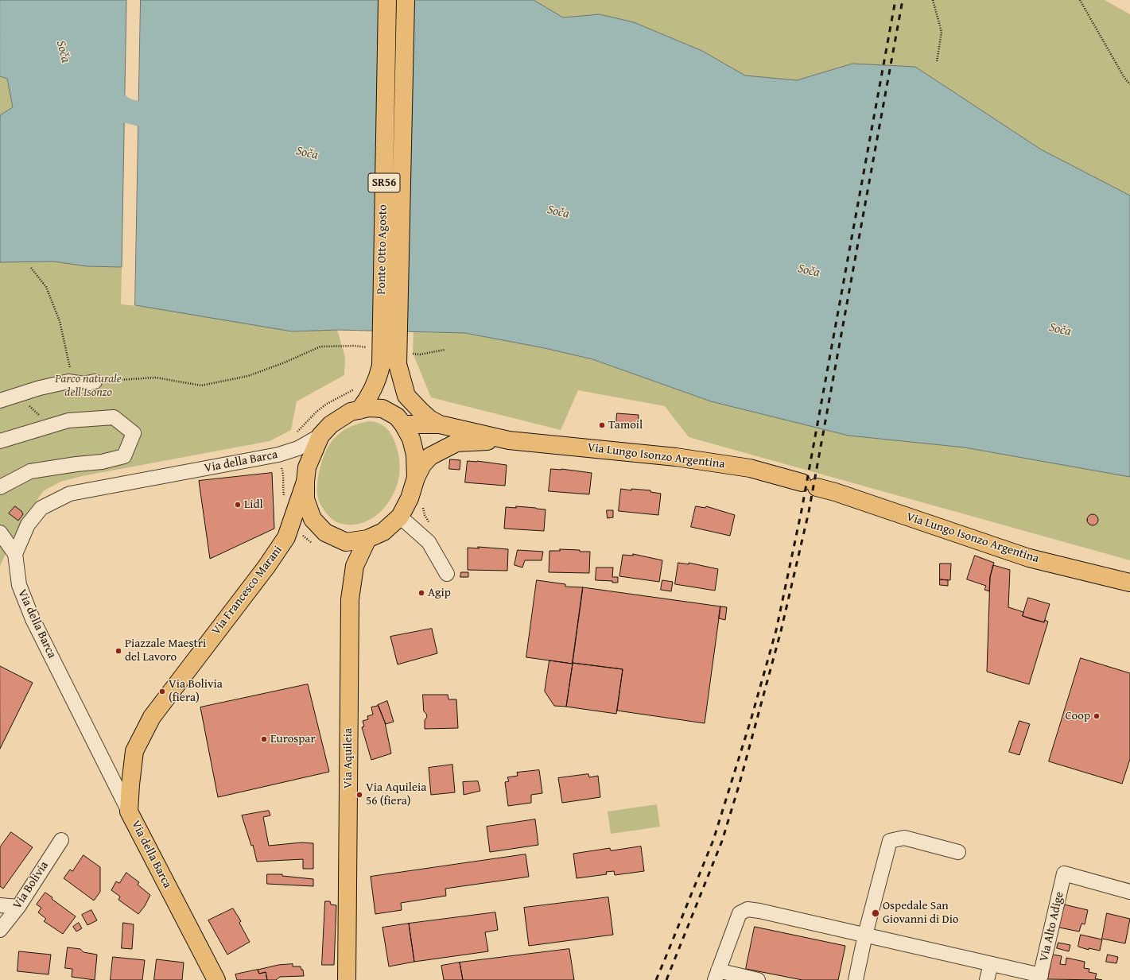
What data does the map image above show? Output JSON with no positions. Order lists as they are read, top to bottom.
{
  "streets": {
    "main road": [
      "SR56",
      "Ponte Otto Agosto",
      "Via Lungo Isonzo Argentina",
      "Via della Barca",
      "Via Francesco Marani",
      "Via Aquileia"
    ],
    "street": ["Via Bolivia", "Via Alto Adige"]
  },
  "crossings": [
    ["SR56", "Ponte Otto Agosto"],
    ["SR56", "Via Lungo Isonzo Argentina"],
    ["Via della Barca", "Via Francesco Marani"]
  ],
  "water": ["Soča"],
  "parks": ["Parco naturale dell'Isonzo"],
  "places": [
    "Tamoil",
    "Lidl",
    "Agip",
    "Piazzale Maestri del Lavoro",
    "Via Bolivia (fiera)",
    "Coop",
    "Eurospar",
    "Via Aquileia 56 (fiera)",
    "Ospedale San Giovanni di Dio"
  ]
}
